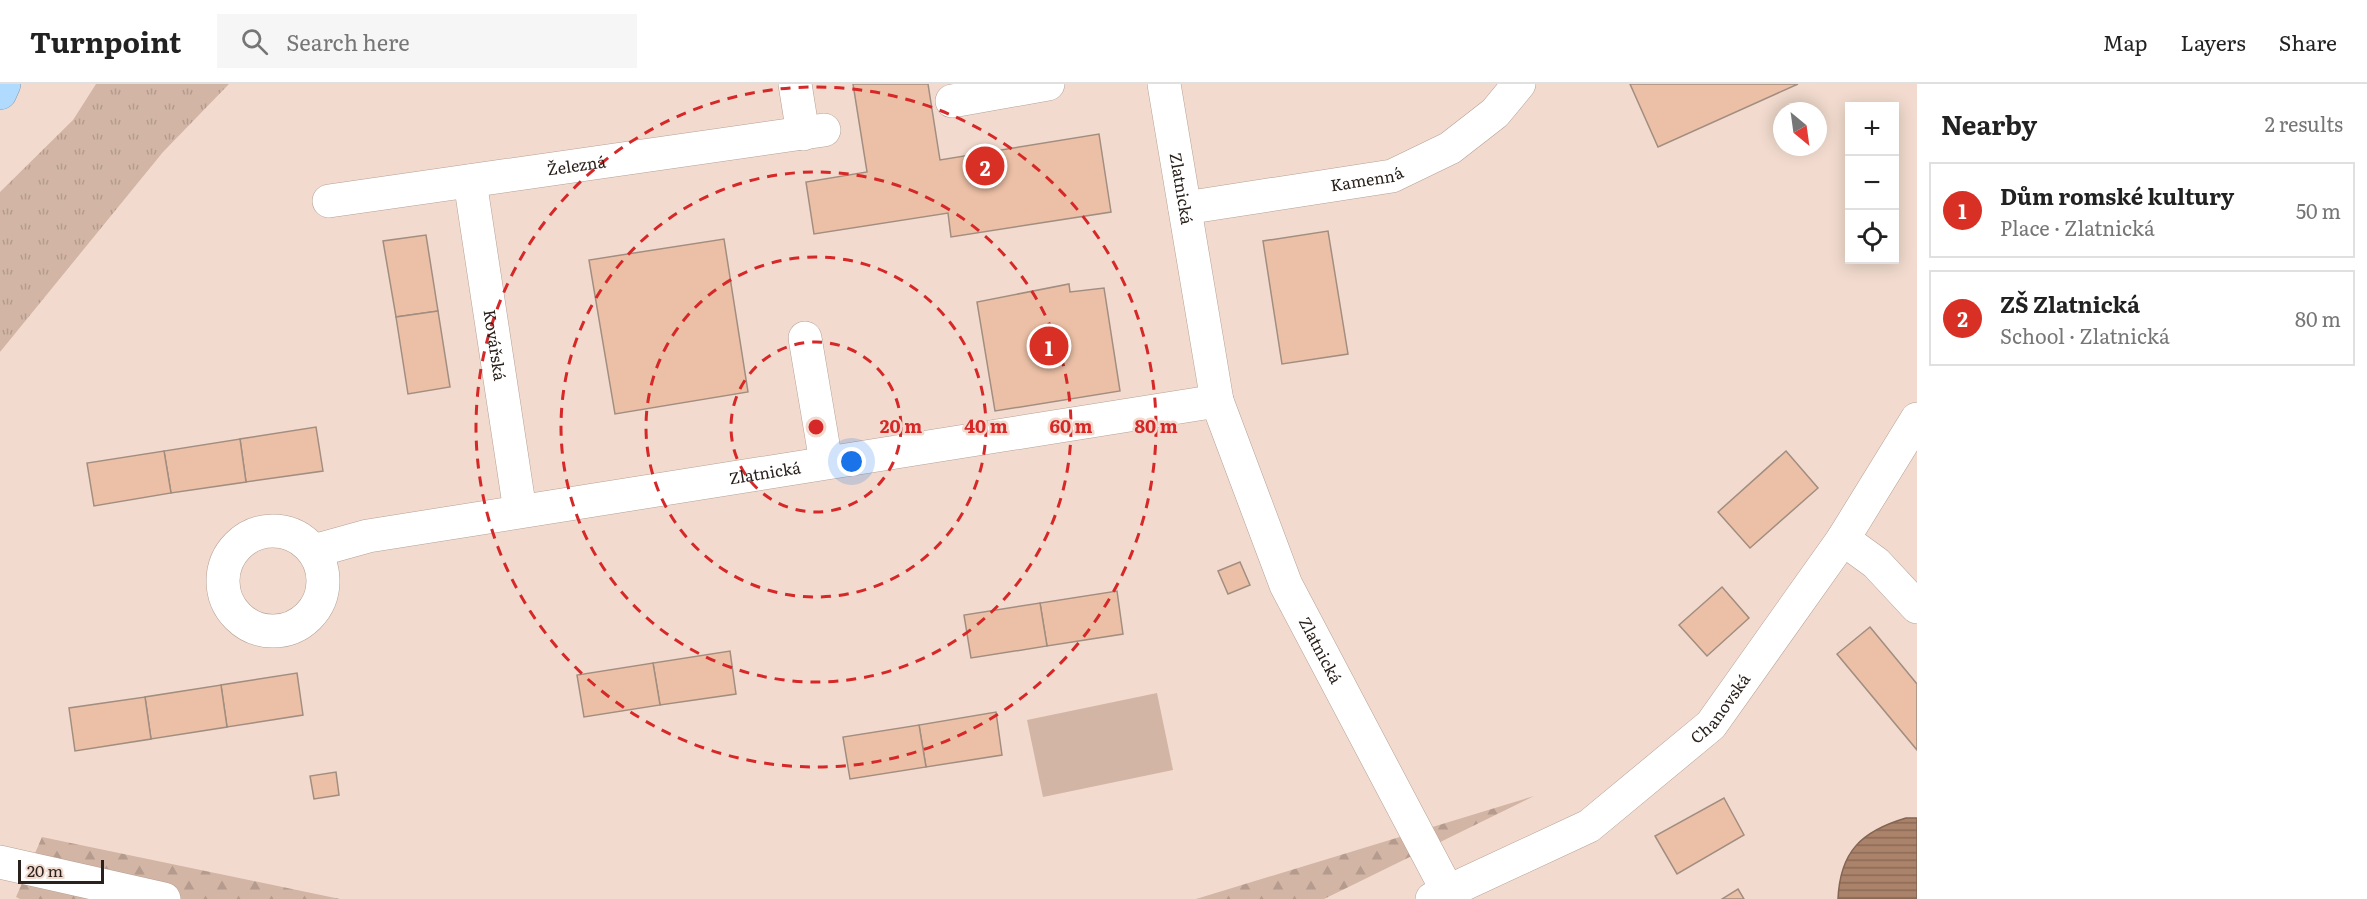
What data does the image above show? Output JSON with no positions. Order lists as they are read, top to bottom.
{
  "streets": {
    "street": [
      "Železná",
      "Kamenná",
      "Zlatnická",
      "Kovářská",
      "Chanovská"
    ]
  },
  "crossings": [
    ["Železná", "Kovářská"],
    ["Kamenná", "Zlatnická"],
    ["Zlatnická", "Kovářská"],
    ["Zlatnická", "Chanovská"]
  ],
  "scale_bar": "20 m",
  "north": "bottom right",
  "page": {
    "header": "Turnpoint",
    "search": "Search here",
    "nav": ["Map", "Layers", "Share"],
    "heading": ["Nearby", "2 results"],
    "map_buttons": ["+", "−"],
    "pins": ["2", "1"],
    "list": [
      {
        "mark": "1",
        "name": "Dům romské kultury",
        "note": "Place · Zlatnická",
        "value": "50 m"
      },
      {
        "mark": "2",
        "name": "ZŠ Zlatnická",
        "note": "School · Zlatnická",
        "value": "80 m"
      }
    ],
    "scale": "20 m"
  },
  "rings": [
    "20 m",
    "40 m",
    "60 m",
    "80 m"
  ]
}
